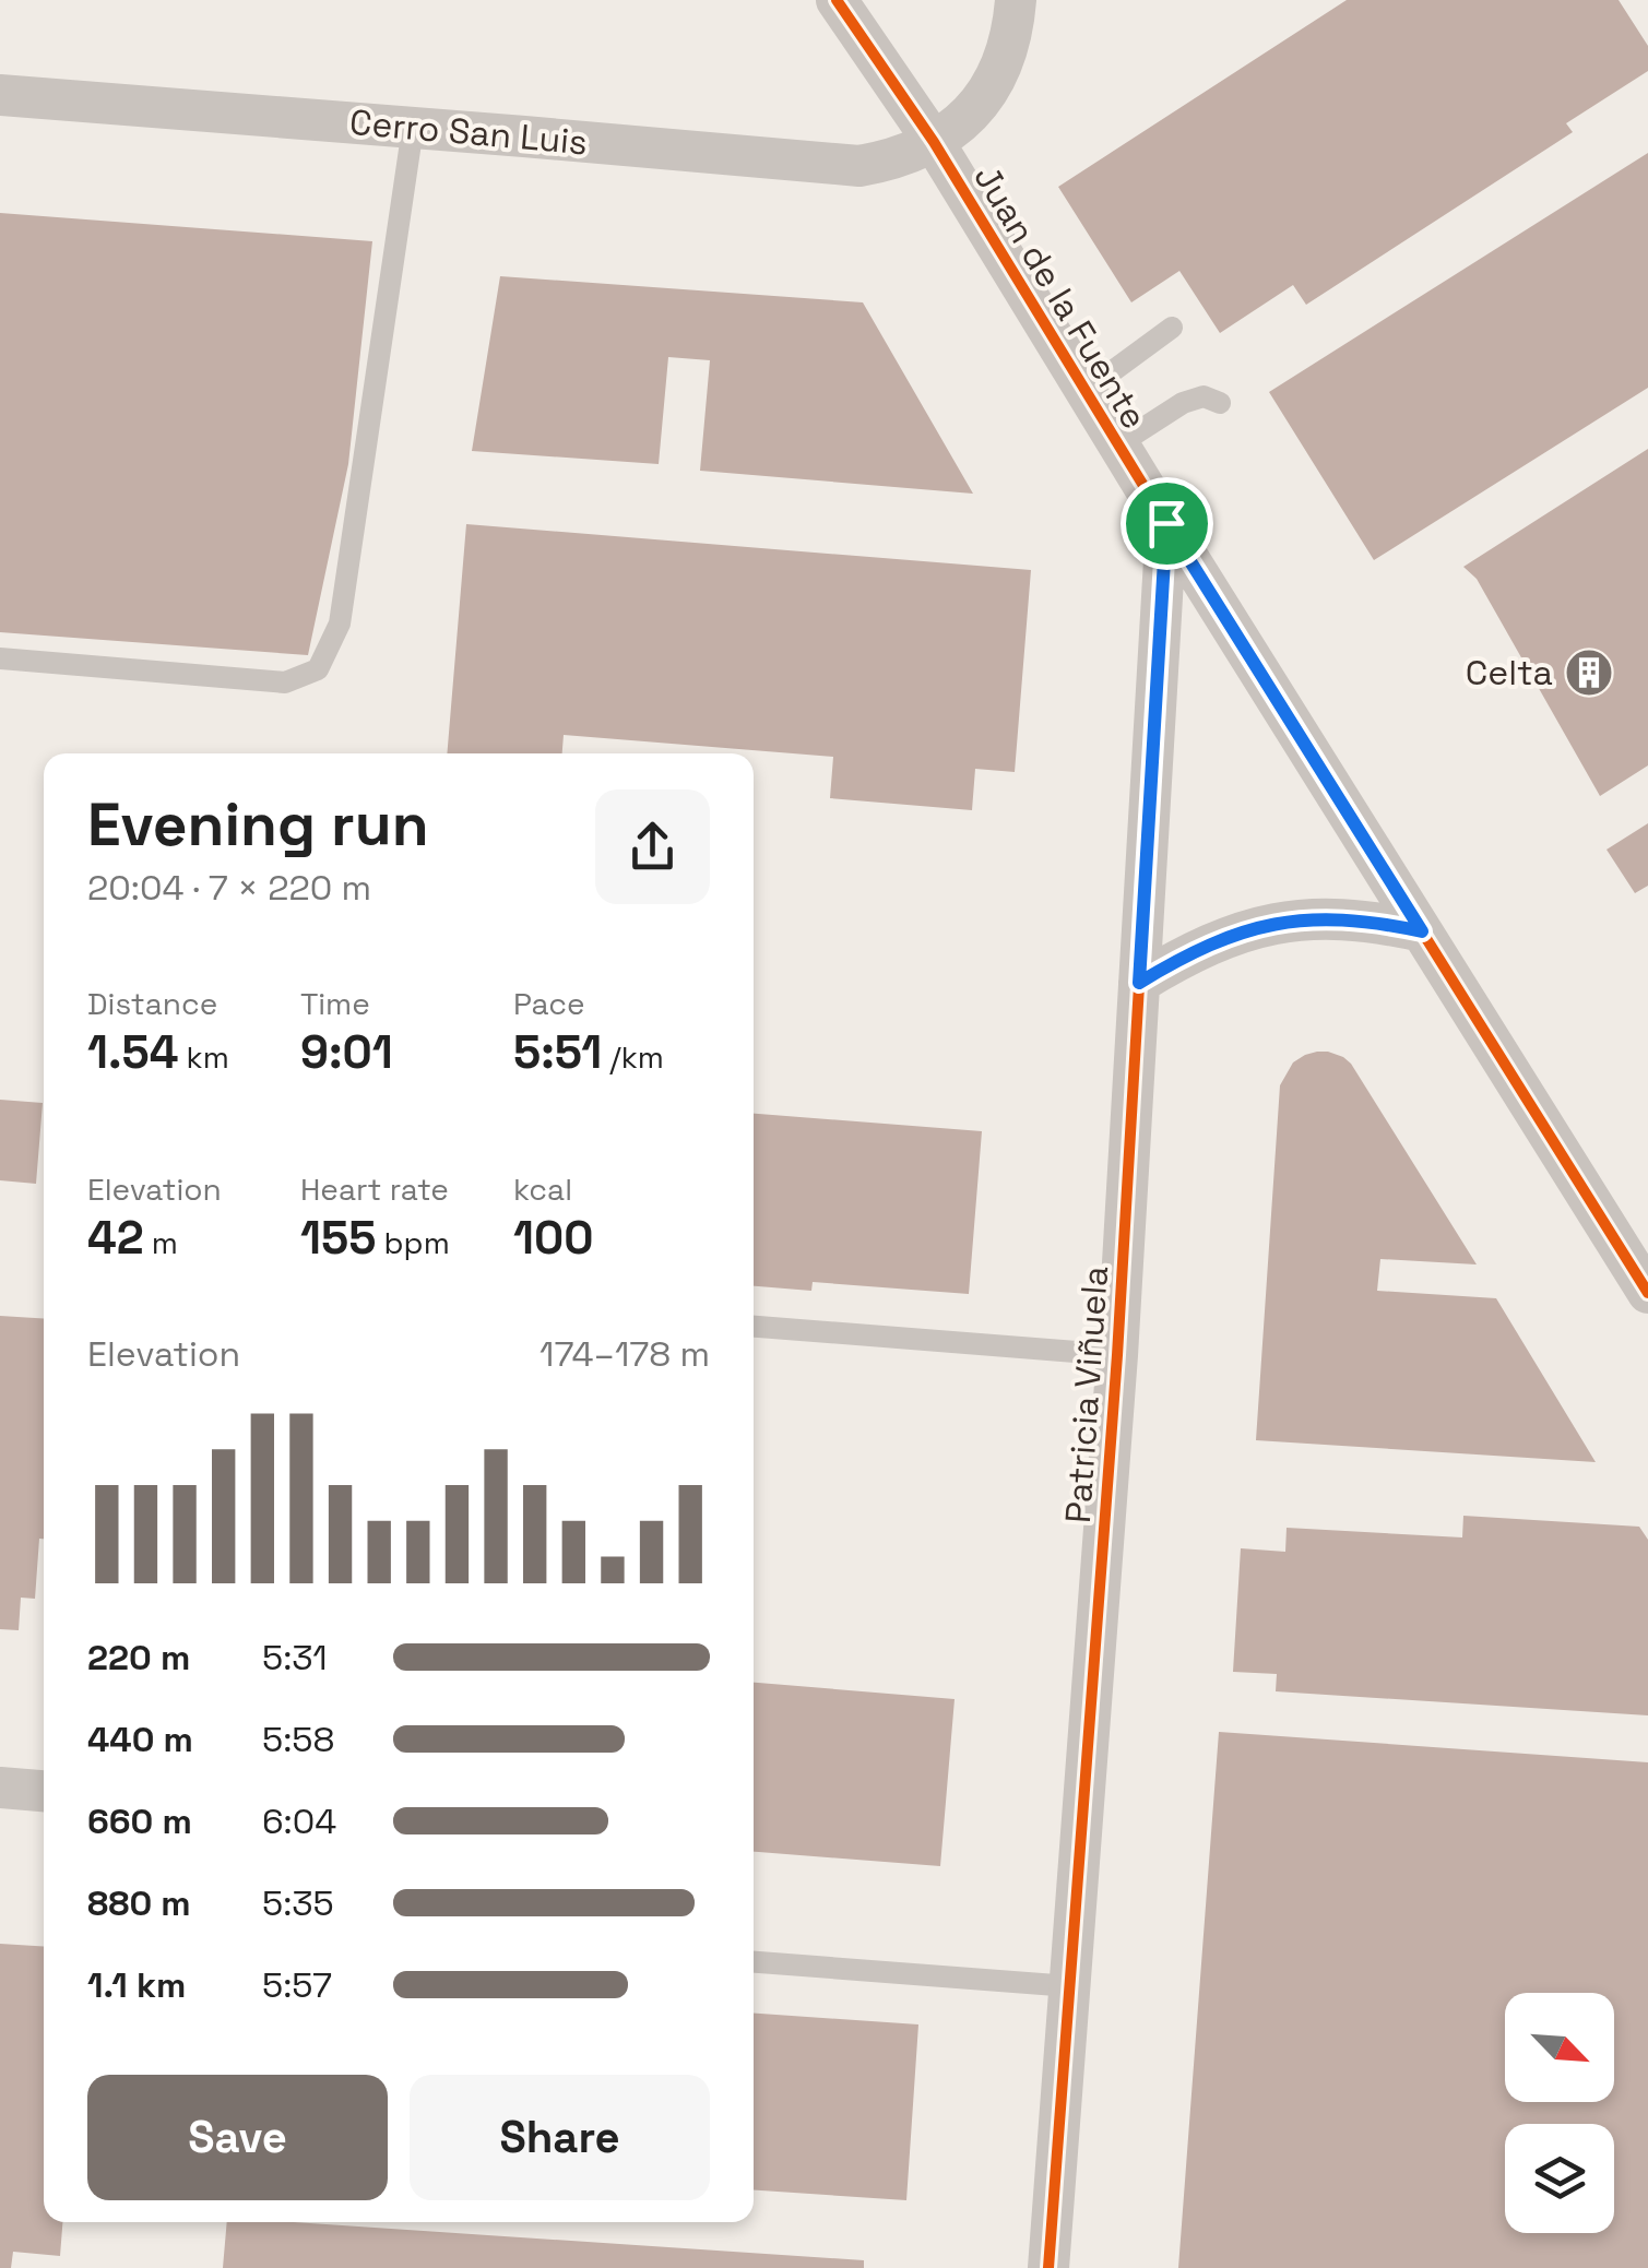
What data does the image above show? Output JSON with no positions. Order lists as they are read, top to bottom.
{
  "streets": {
    "street": ["Cerro San Luis", "Juan de la Fuente", "Patricia Viñuela"]
  },
  "crossings": [
    ["Cerro San Luis", "Juan de la Fuente"],
    ["Juan de la Fuente", "Patricia Viñuela"]
  ],
  "places": {
    "building": ["Celta"]
  },
  "north": "bottom right",
  "page": {
    "heading": ["Evening run", "20:04 · 7 × 220 m"],
    "stats": [
      ["Distance", "1.54 km"],
      ["Time", "9:01"],
      ["Pace", "5:51 /km"],
      ["Elevation", "42 m"],
      ["Heart rate", "155 bpm"],
      ["kcal", "100"]
    ],
    "chart": ["Elevation", "174–178 m"],
    "list": [
      {
        "name": "220 m",
        "note": "5:31"
      },
      {
        "name": "440 m",
        "note": "5:58"
      },
      {
        "name": "660 m",
        "note": "6:04"
      },
      {
        "name": "880 m",
        "note": "5:35"
      },
      {
        "name": "1.1 km",
        "note": "5:57"
      }
    ],
    "buttons": ["Save", "Share"]
  }
}
